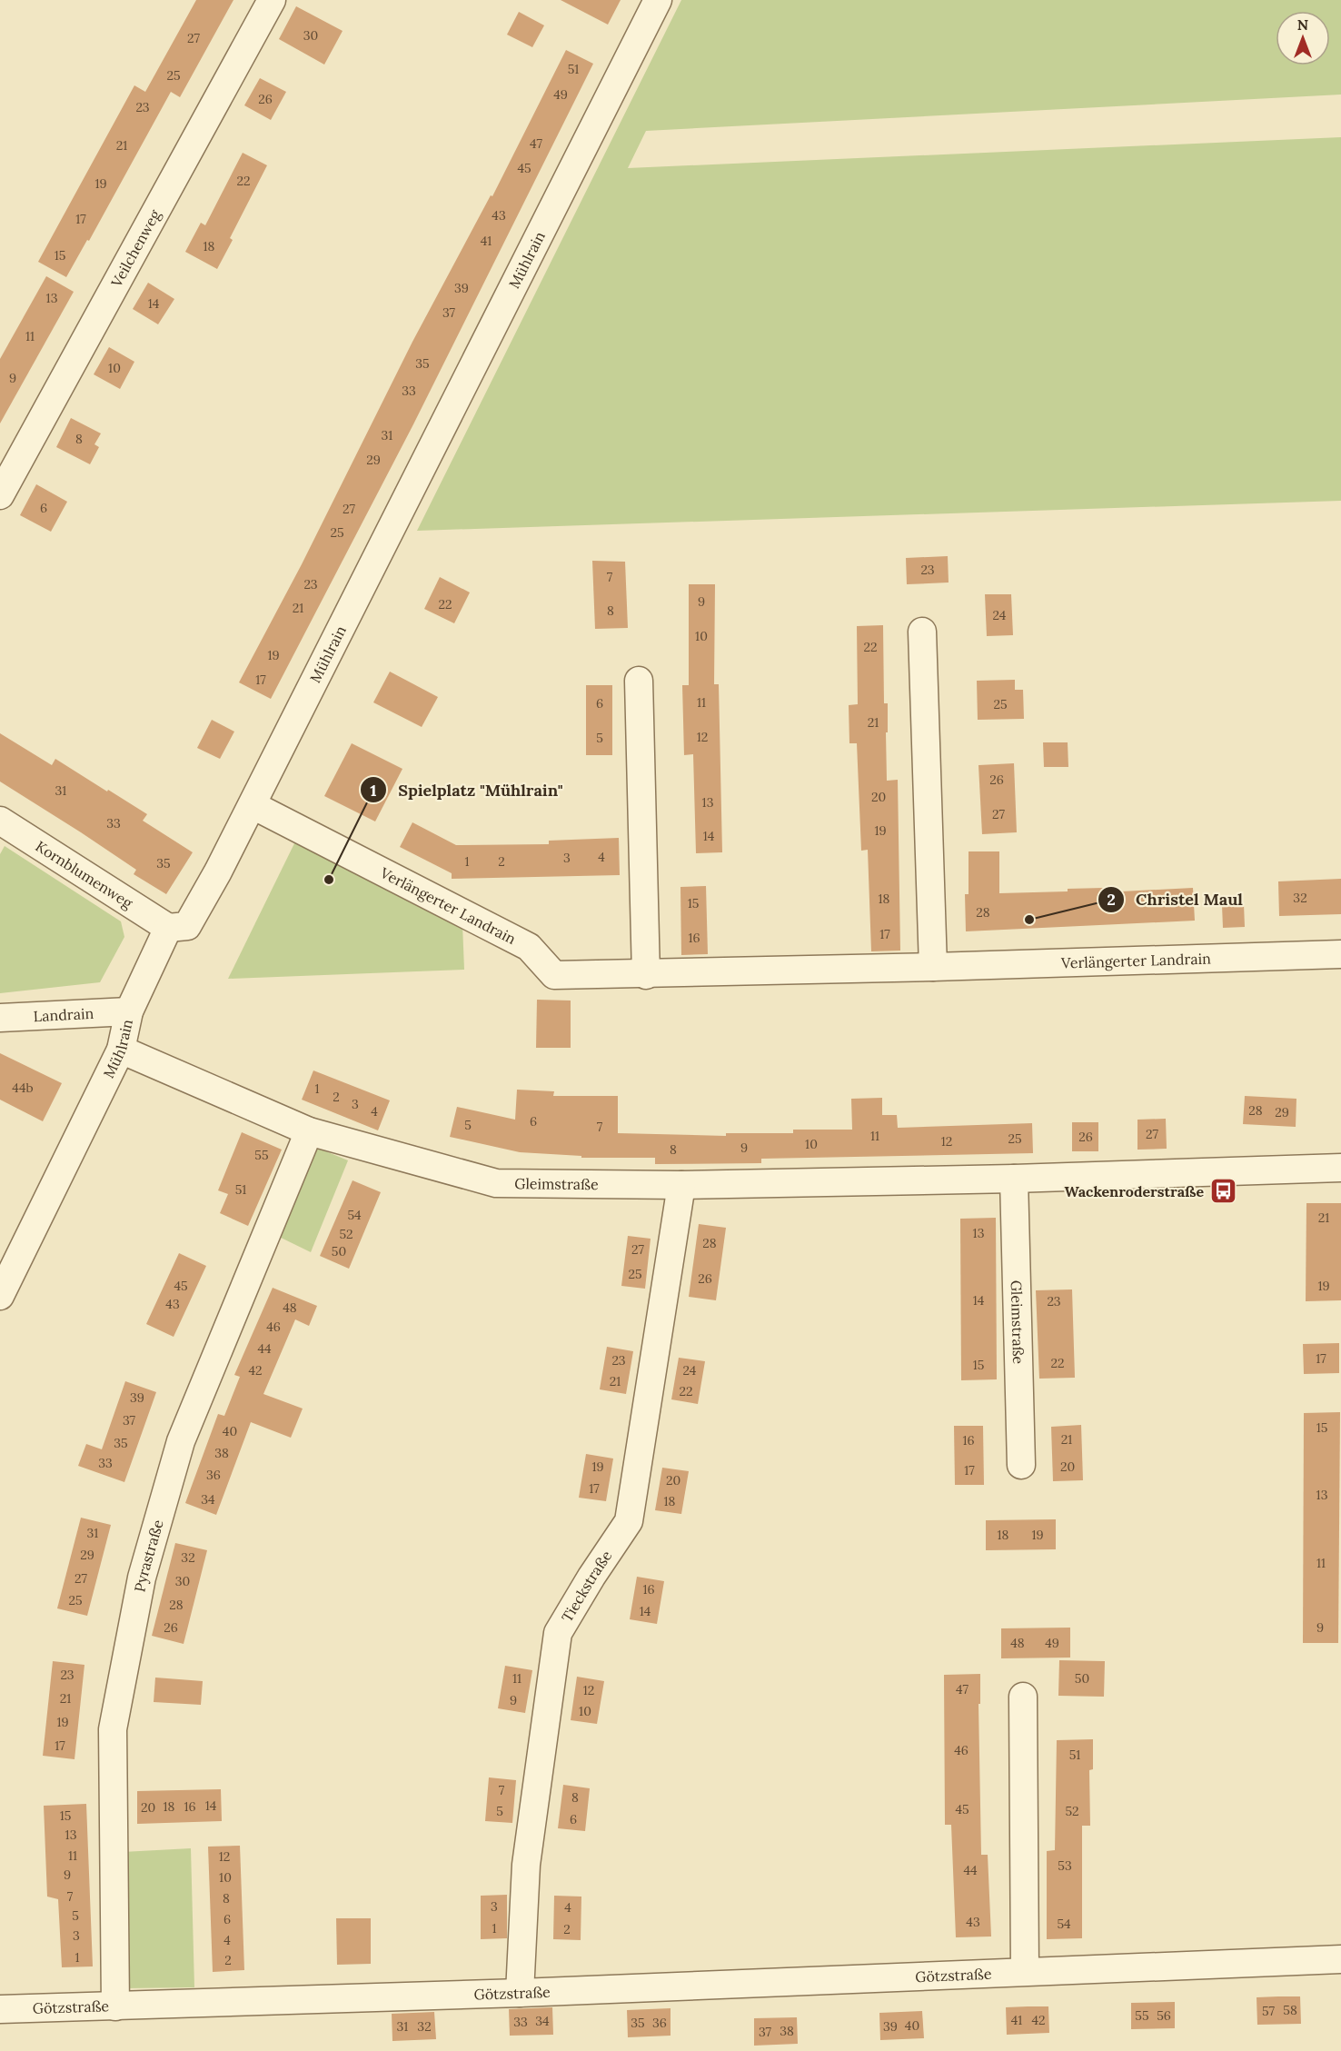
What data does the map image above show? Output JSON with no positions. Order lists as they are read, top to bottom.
{
  "streets": {
    "street": [
      "Veilchenweg",
      "Mühlrain",
      "Kornblumenweg",
      "Verlängerter Landrain",
      "Landrain",
      "Gleimstraße",
      "Pyrastraße",
      "Tieckstraße",
      "Götzstraße"
    ]
  },
  "crossings": [
    ["Mühlrain", "Kornblumenweg"],
    ["Mühlrain", "Verlängerter Landrain"],
    ["Mühlrain", "Landrain"],
    ["Mühlrain", "Gleimstraße"],
    ["Gleimstraße", "Pyrastraße"],
    ["Gleimstraße", "Tieckstraße"],
    ["Pyrastraße", "Götzstraße"],
    ["Tieckstraße", "Götzstraße"]
  ],
  "places": {
    "other": ["Spielplatz \"Mühlrain\"", "Christel Maul"],
    "bus stop": ["Wackenroderstraße"]
  },
  "house_numbers": [
    "30",
    "27",
    "51",
    "25",
    "49",
    "26",
    "23",
    "47",
    "21",
    "45",
    "22",
    "19",
    "43",
    "17",
    "41",
    "18",
    "15",
    "39",
    "13",
    "14",
    "37",
    "11",
    "35",
    "10",
    "9",
    "33",
    "31",
    "8",
    "29",
    "6",
    "27",
    "25",
    "23",
    "7",
    "23",
    "9",
    "22",
    "21",
    "8",
    "24",
    "10",
    "22",
    "19",
    "17",
    "11",
    "6",
    "25",
    "21",
    "12",
    "5",
    "26",
    "31",
    "20",
    "13",
    "27",
    "33",
    "19",
    "14",
    "4",
    "3",
    "1",
    "2",
    "35",
    "32",
    "18",
    "15",
    "28",
    "17",
    "16",
    "44b",
    "1",
    "2",
    "3",
    "28",
    "4",
    "29",
    "6",
    "5",
    "7",
    "27",
    "11",
    "26",
    "25",
    "12",
    "10",
    "9",
    "8",
    "55",
    "51",
    "54",
    "21",
    "13",
    "52",
    "28",
    "27",
    "50",
    "25",
    "26",
    "45",
    "19",
    "14",
    "23",
    "43",
    "48",
    "46",
    "44",
    "17",
    "23",
    "22",
    "15",
    "42",
    "24",
    "21",
    "22",
    "39",
    "37",
    "15",
    "40",
    "21",
    "16",
    "35",
    "38",
    "33",
    "19",
    "20",
    "17",
    "36",
    "20",
    "17",
    "13",
    "34",
    "18",
    "31",
    "18",
    "19",
    "29",
    "32",
    "11",
    "27",
    "30",
    "16",
    "25",
    "28",
    "14",
    "26",
    "9",
    "48",
    "49",
    "23",
    "11",
    "50",
    "47",
    "12",
    "21",
    "9",
    "10",
    "19",
    "17",
    "46",
    "51",
    "7",
    "8",
    "14",
    "18",
    "16",
    "20",
    "45",
    "5",
    "52",
    "15",
    "6",
    "13",
    "11",
    "12",
    "53",
    "44",
    "9",
    "10",
    "7",
    "8",
    "3",
    "4",
    "5",
    "6",
    "43",
    "54",
    "1",
    "2",
    "3",
    "4",
    "1",
    "2",
    "58",
    "57",
    "55",
    "56",
    "41",
    "42",
    "34",
    "33",
    "35",
    "36",
    "40",
    "31",
    "32",
    "39",
    "38",
    "37"
  ],
  "north": "top"
}
